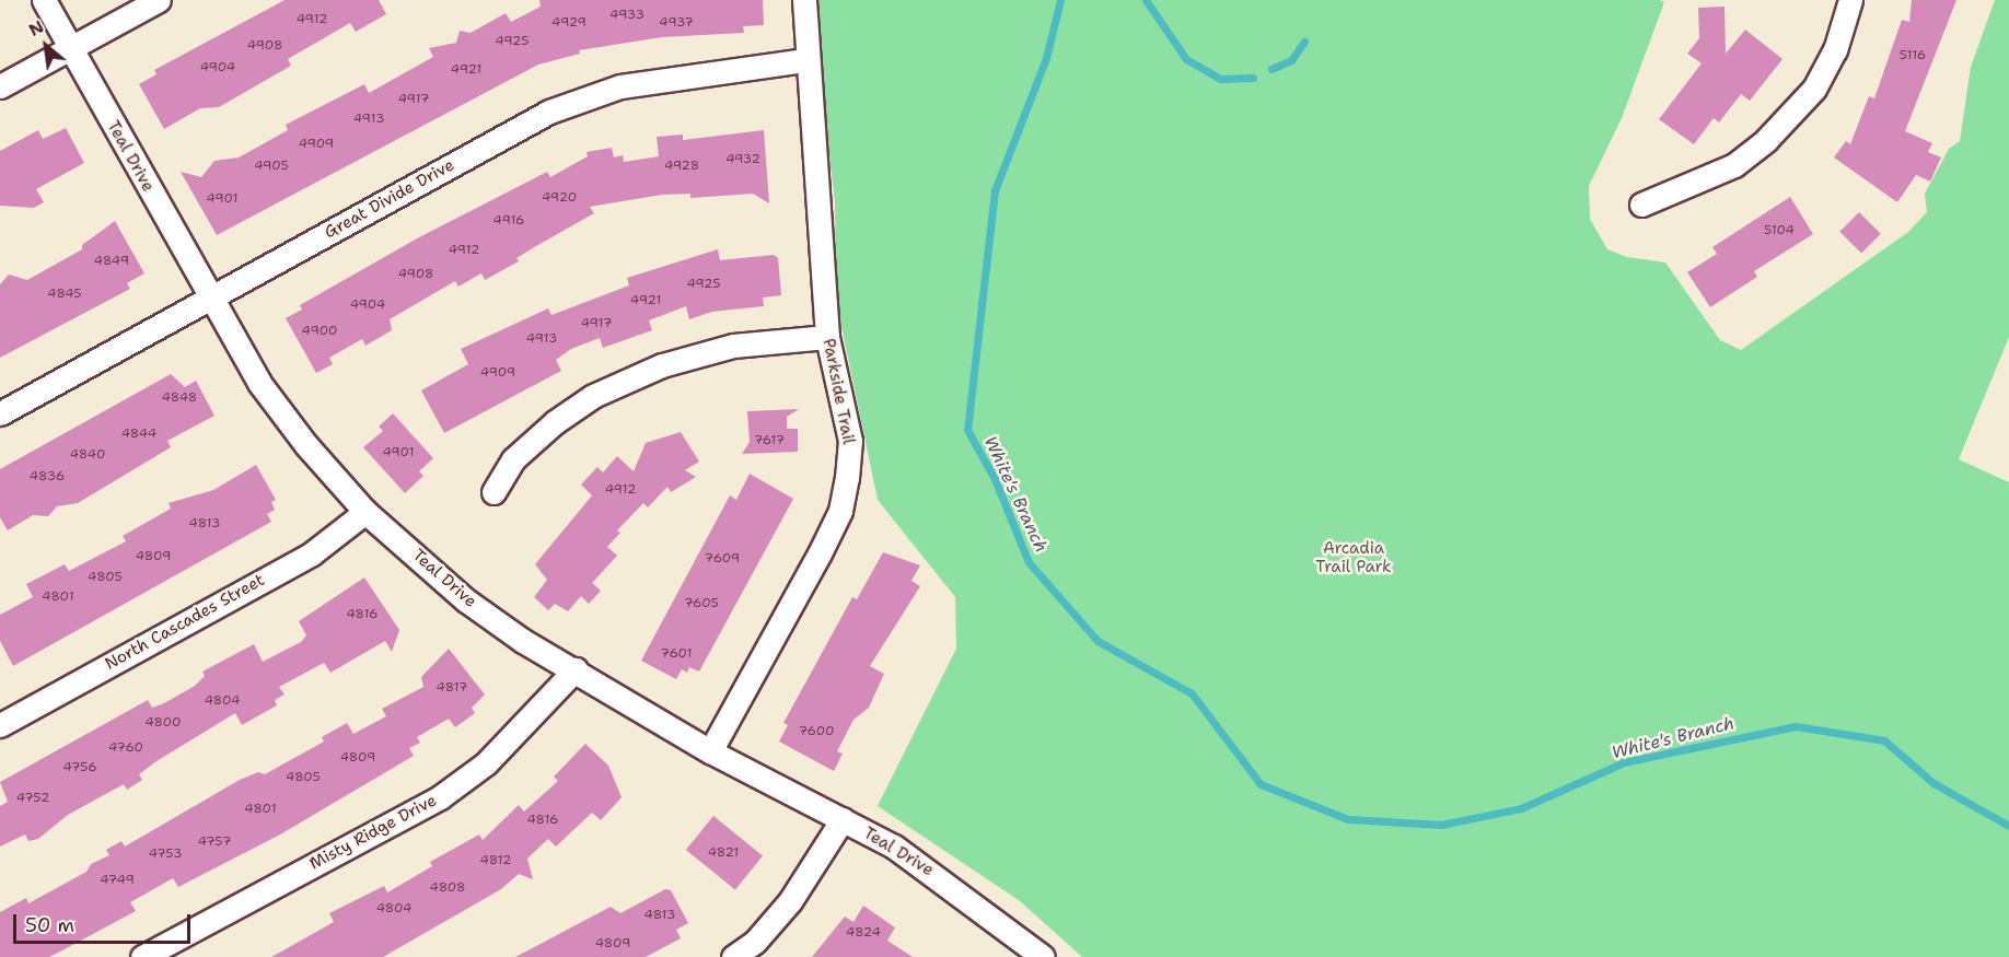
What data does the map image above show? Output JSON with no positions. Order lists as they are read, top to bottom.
{
  "streets": {
    "street": [
      "Teal Drive",
      "Great Divide Drive",
      "Parkside Trail",
      "North Cascades Street",
      "Misty Ridge Drive"
    ]
  },
  "crossings": [
    ["Teal Drive", "Great Divide Drive"],
    ["Teal Drive", "Parkside Trail"],
    ["Teal Drive", "North Cascades Street"],
    ["Teal Drive", "Misty Ridge Drive"],
    ["Great Divide Drive", "Parkside Trail"]
  ],
  "water": ["White's Branch"],
  "parks": ["Arcadia Trail Park"],
  "house_numbers": [
    "4933",
    "4912",
    "4929",
    "4937",
    "4925",
    "4908",
    "5116",
    "4904",
    "4921",
    "4917",
    "4913",
    "4909",
    "4932",
    "4905",
    "4928",
    "4920",
    "4901",
    "4916",
    "5104",
    "4912",
    "4849",
    "4908",
    "4925",
    "4845",
    "4921",
    "4904",
    "4917",
    "4900",
    "4913",
    "4909",
    "4848",
    "4844",
    "7617",
    "4901",
    "4840",
    "4836",
    "4912",
    "4813",
    "4809",
    "7609",
    "4805",
    "4801",
    "7605",
    "4816",
    "7601",
    "4817",
    "4804",
    "4800",
    "7600",
    "4760",
    "4809",
    "4756",
    "4805",
    "4752",
    "4801",
    "4816",
    "4757",
    "4821",
    "4753",
    "4812",
    "4749",
    "4808",
    "4804",
    "4813",
    "4824",
    "4809"
  ],
  "scale_bar": "50 m",
  "north": "top left"
}
